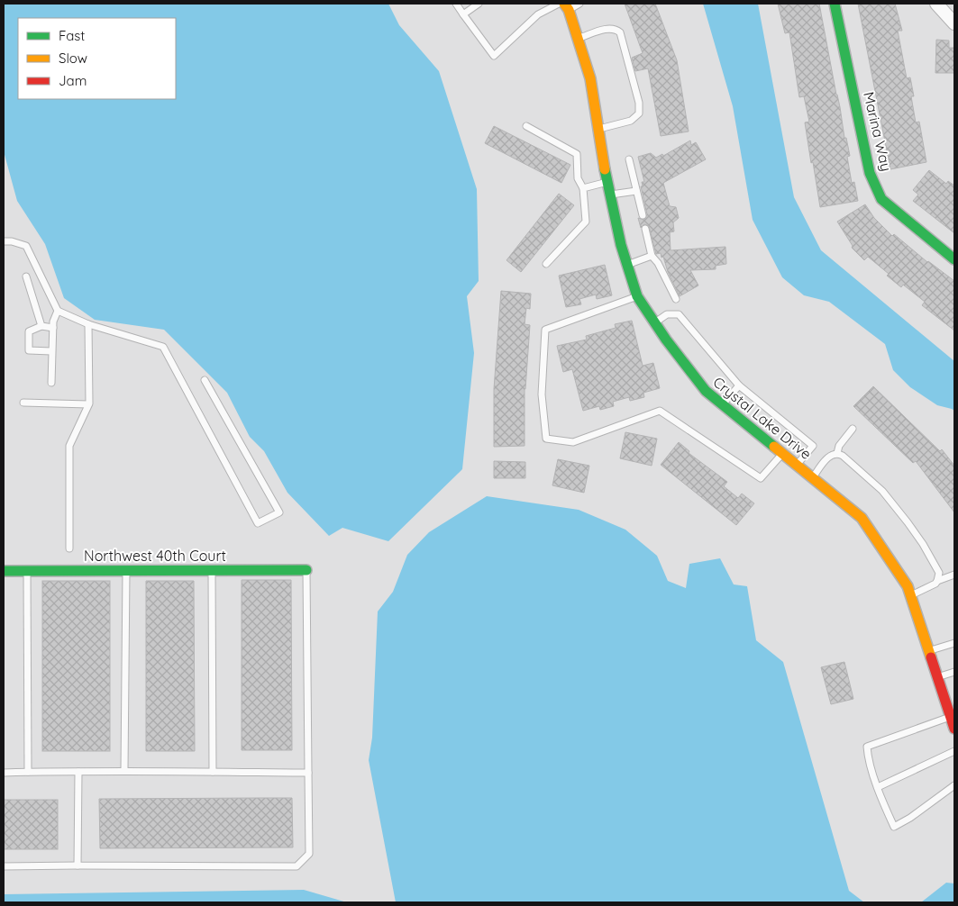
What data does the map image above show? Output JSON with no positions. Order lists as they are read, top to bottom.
{
  "streets": {
    "street": ["Marina Way", "Crystal Lake Drive", "Northwest 40th Court"]
  },
  "legend": ["Fast", "Slow", "Jam"]
}
